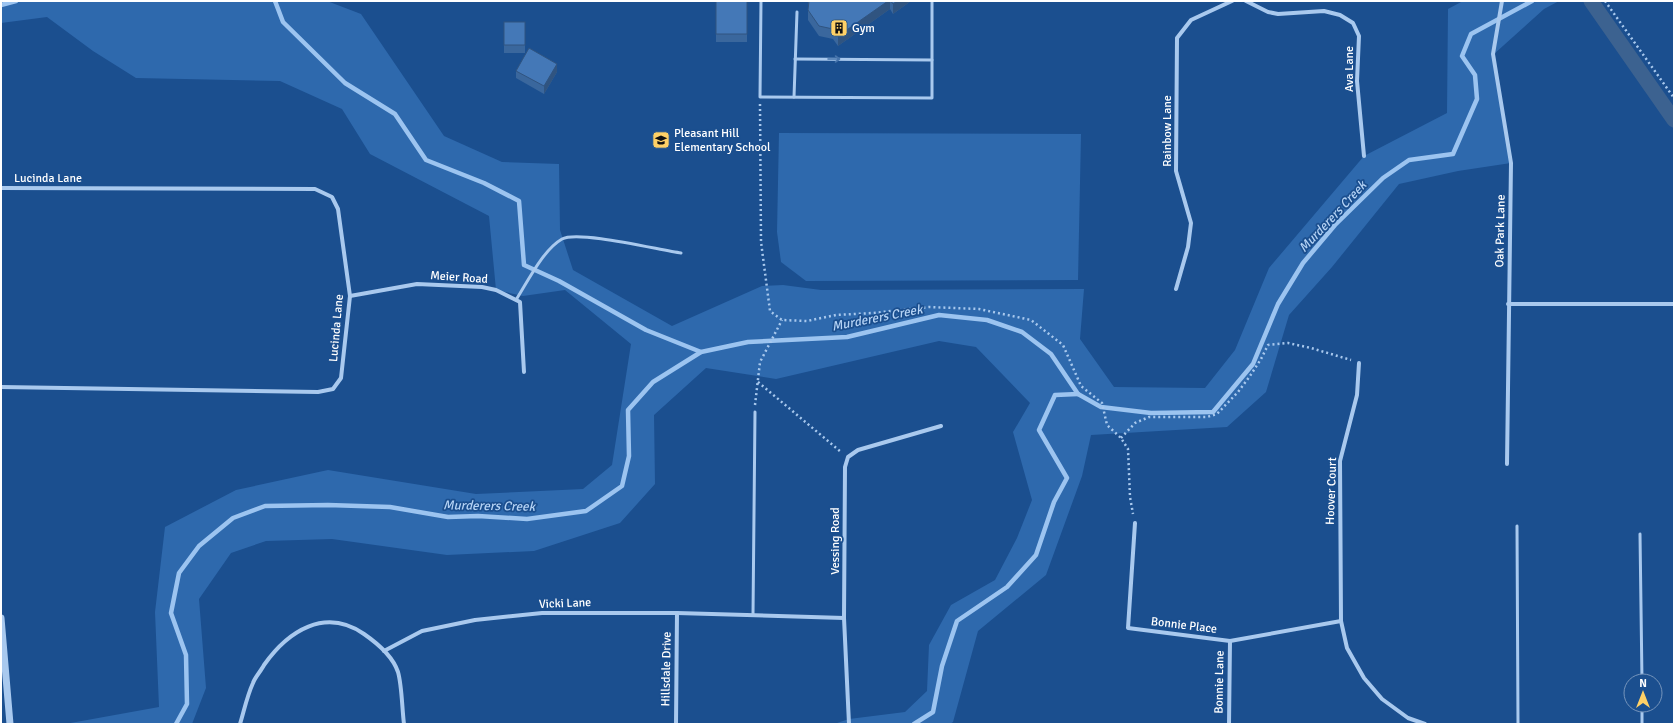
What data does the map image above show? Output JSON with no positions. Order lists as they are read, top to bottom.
{
  "streets": {
    "street": [
      "Ava Lane",
      "Rainbow Lane",
      "Lucinda Lane",
      "Oak Park Lane",
      "Meier Road",
      "Hoover Court",
      "Vessing Road",
      "Vicki Lane",
      "Bonnie Place",
      "Hillsdale Drive",
      "Bonnie Lane"
    ]
  },
  "crossings": [
    ["Lucinda Lane", "Meier Road"],
    ["Hoover Court", "Bonnie Place"],
    ["Vessing Road", "Vicki Lane"],
    ["Vicki Lane", "Hillsdale Drive"],
    ["Bonnie Place", "Bonnie Lane"]
  ],
  "water": ["Murderers Creek"],
  "places": {
    "building": ["Gym"],
    "school or university": ["Pleasant Hill Elementary School"]
  },
  "north": "top"
}
